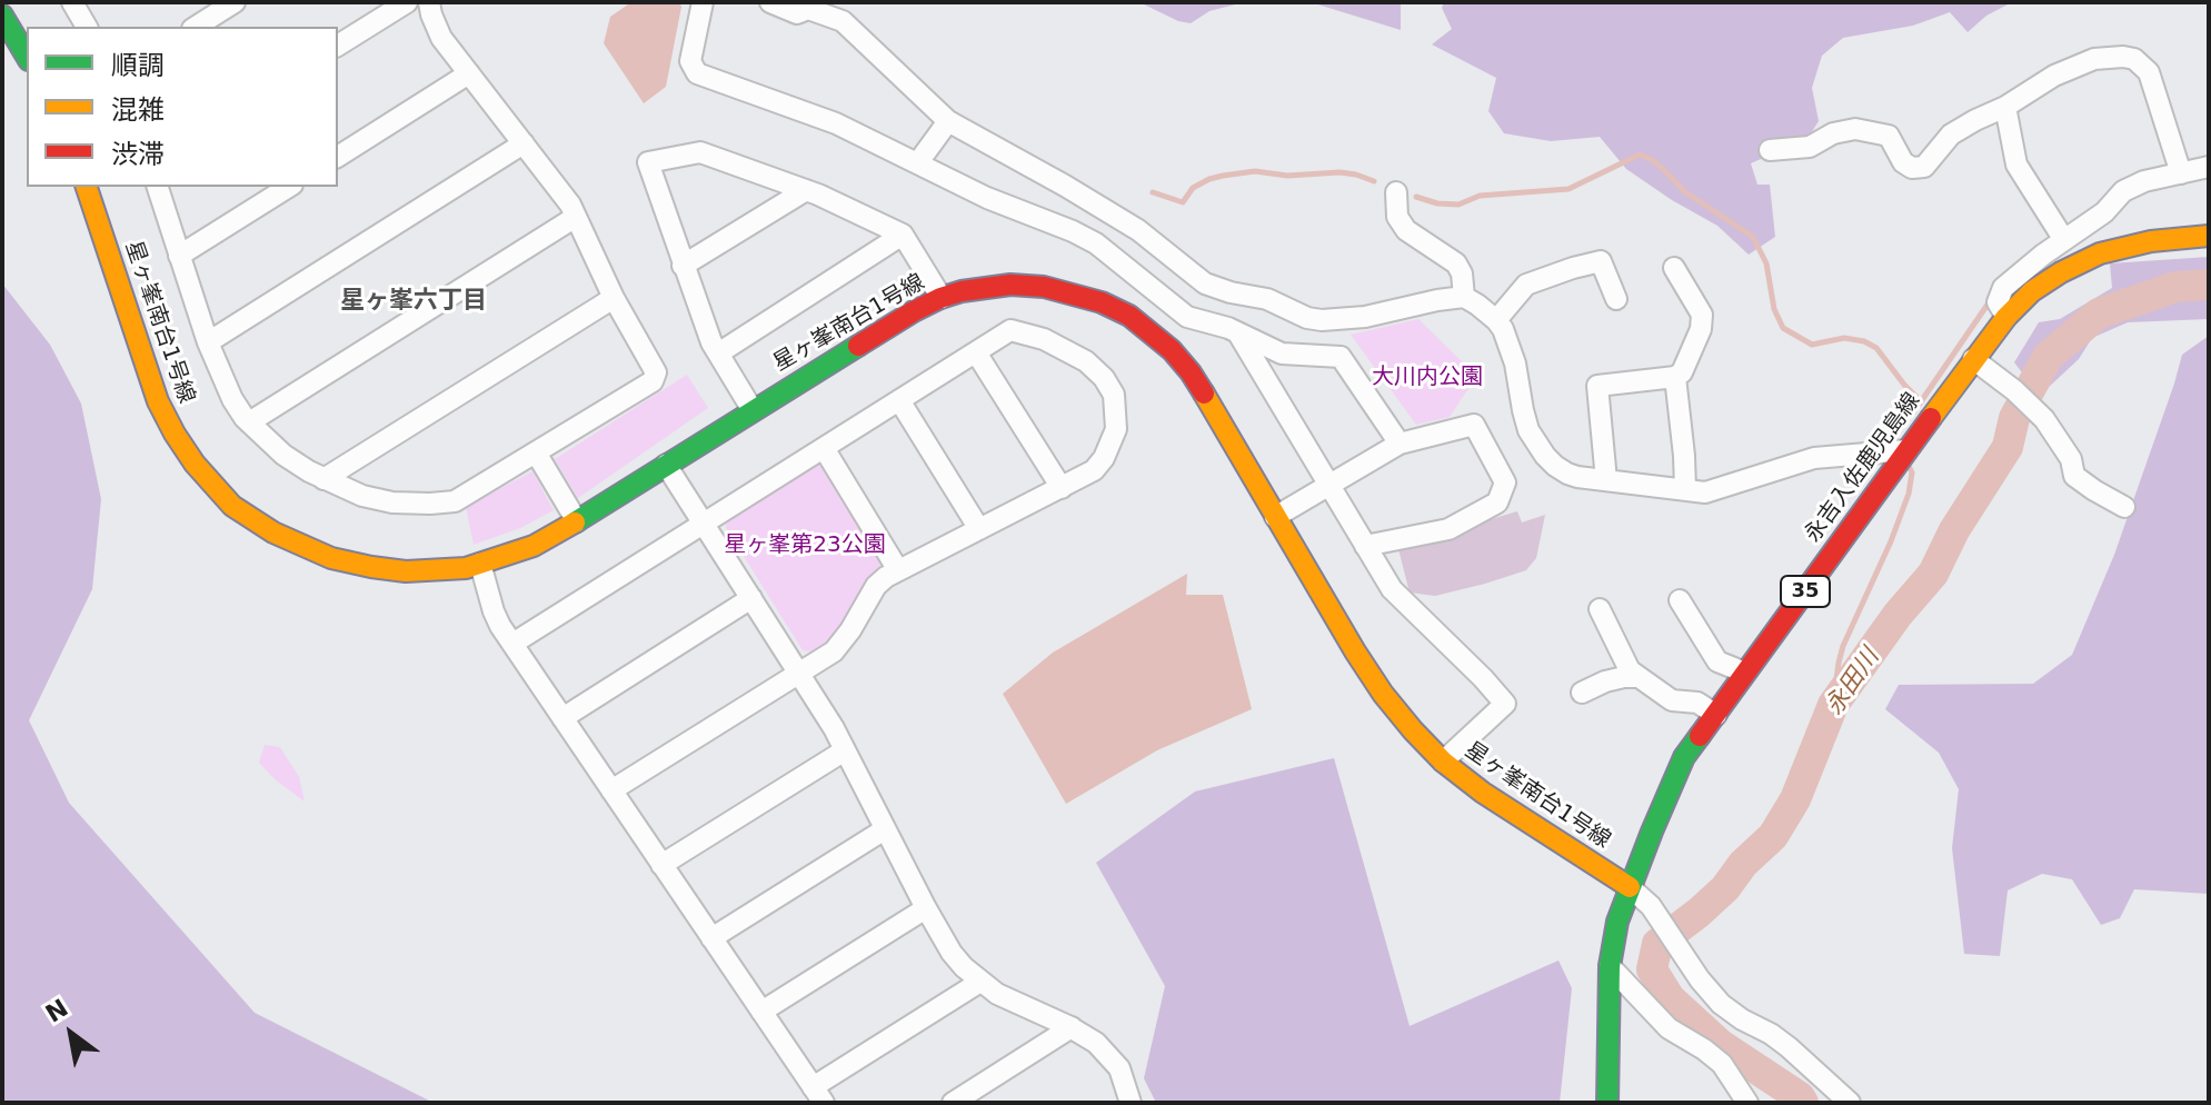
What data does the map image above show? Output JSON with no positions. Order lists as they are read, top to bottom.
{
  "streets": {
    "street": ["星ヶ峯南台1号線", "永吉入佐鹿児島線", "35"]
  },
  "crossings": [
    ["星ヶ峯南台1号線", "永吉入佐鹿児島線"]
  ],
  "districts": ["星ヶ峯六丁目"],
  "water": ["永田川"],
  "parks": ["大川内公園", "星ヶ峯第23公園"],
  "legend": ["順調", "混雑", "渋滞"],
  "north": "top left"
}
